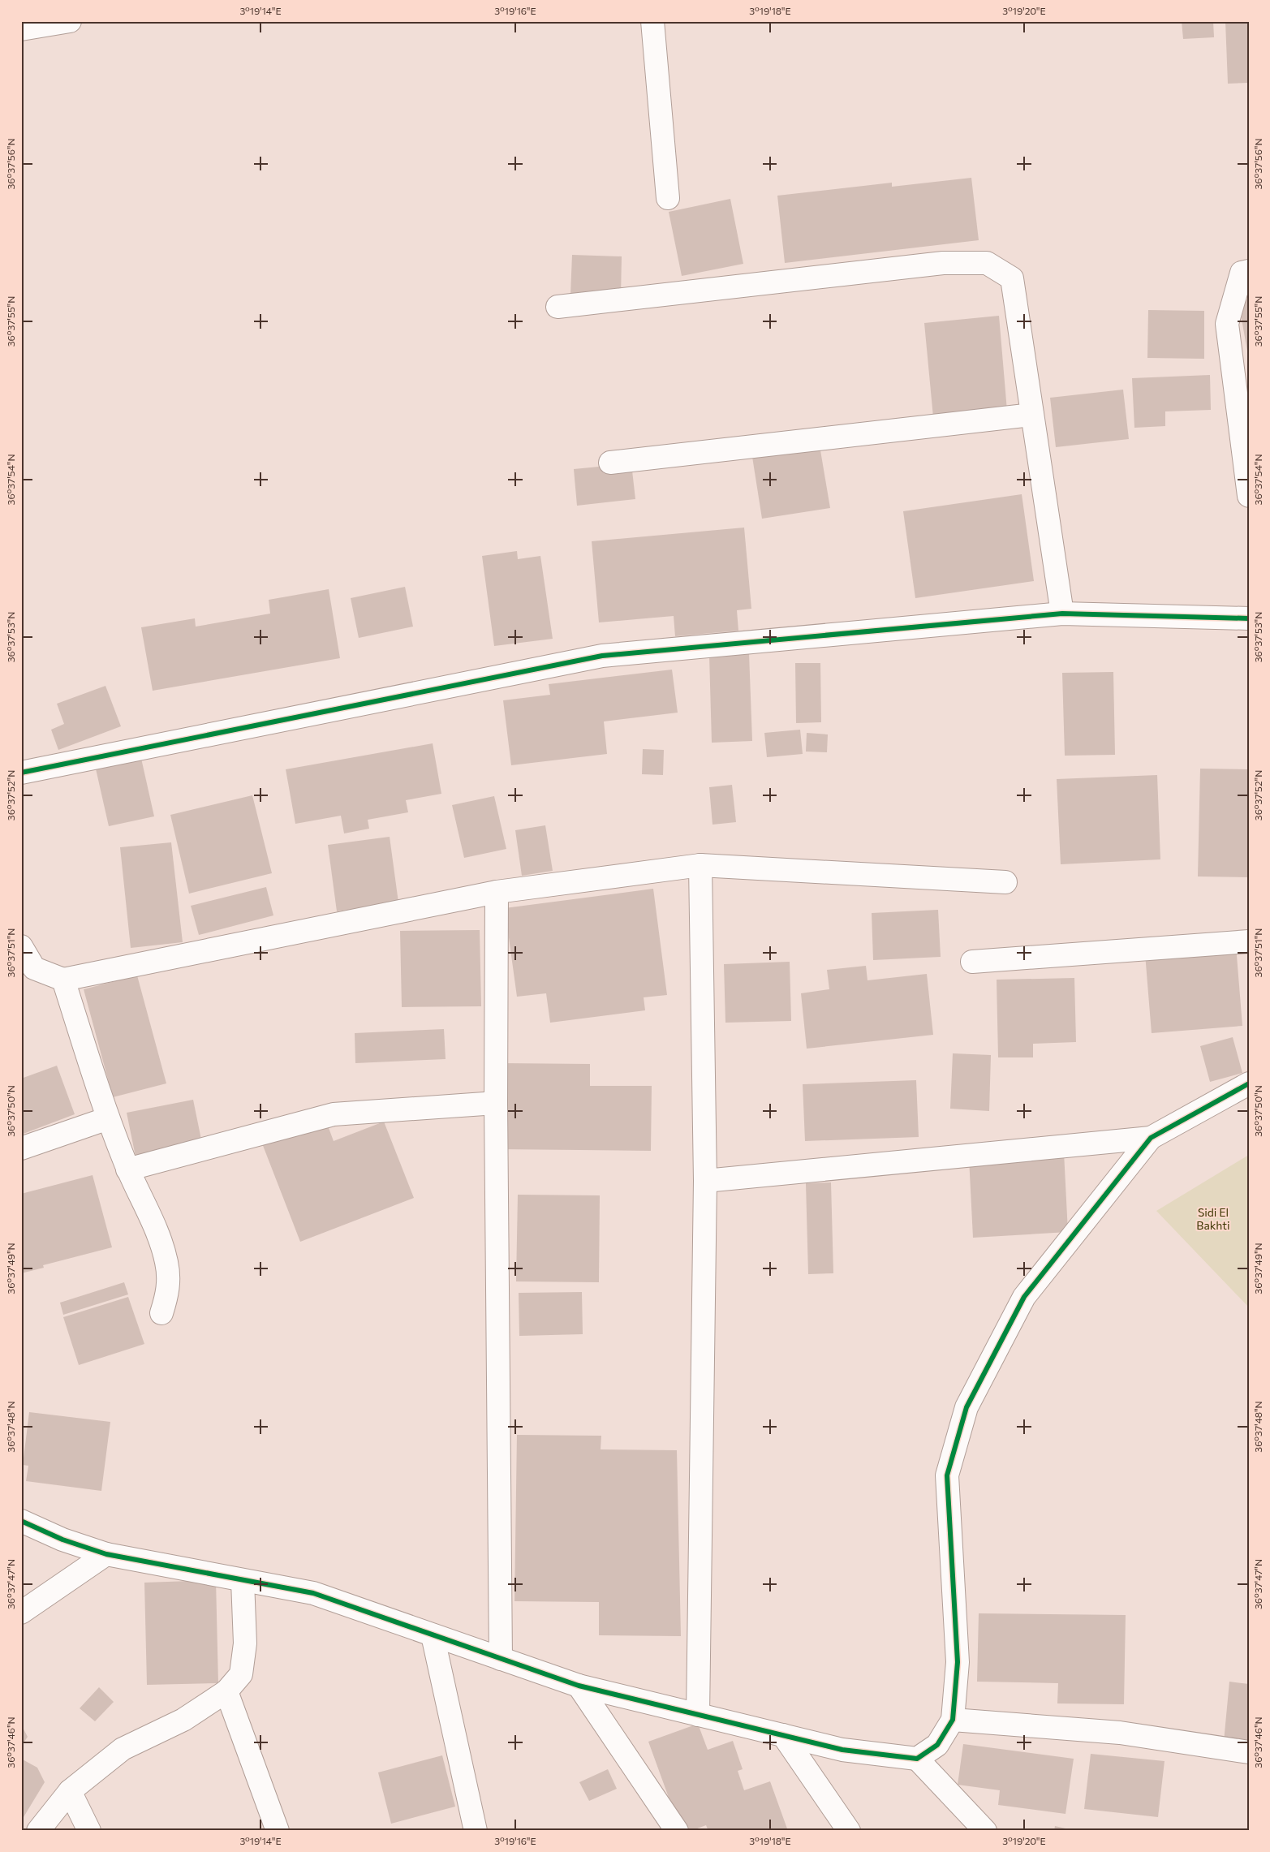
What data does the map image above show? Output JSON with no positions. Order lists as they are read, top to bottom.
{
  "parks": ["Sidi El Bakhti"],
  "coordinates": [
    "3°19'14\"E",
    "3°19'16\"E",
    "3°19'18\"E",
    "3°19'20\"E",
    "36°37'56\"N",
    "36°37'55\"N",
    "36°37'54\"N",
    "36°37'53\"N",
    "36°37'52\"N",
    "36°37'51\"N",
    "36°37'50\"N",
    "36°37'49\"N",
    "36°37'48\"N",
    "36°37'47\"N",
    "36°37'46\"N"
  ]
}
